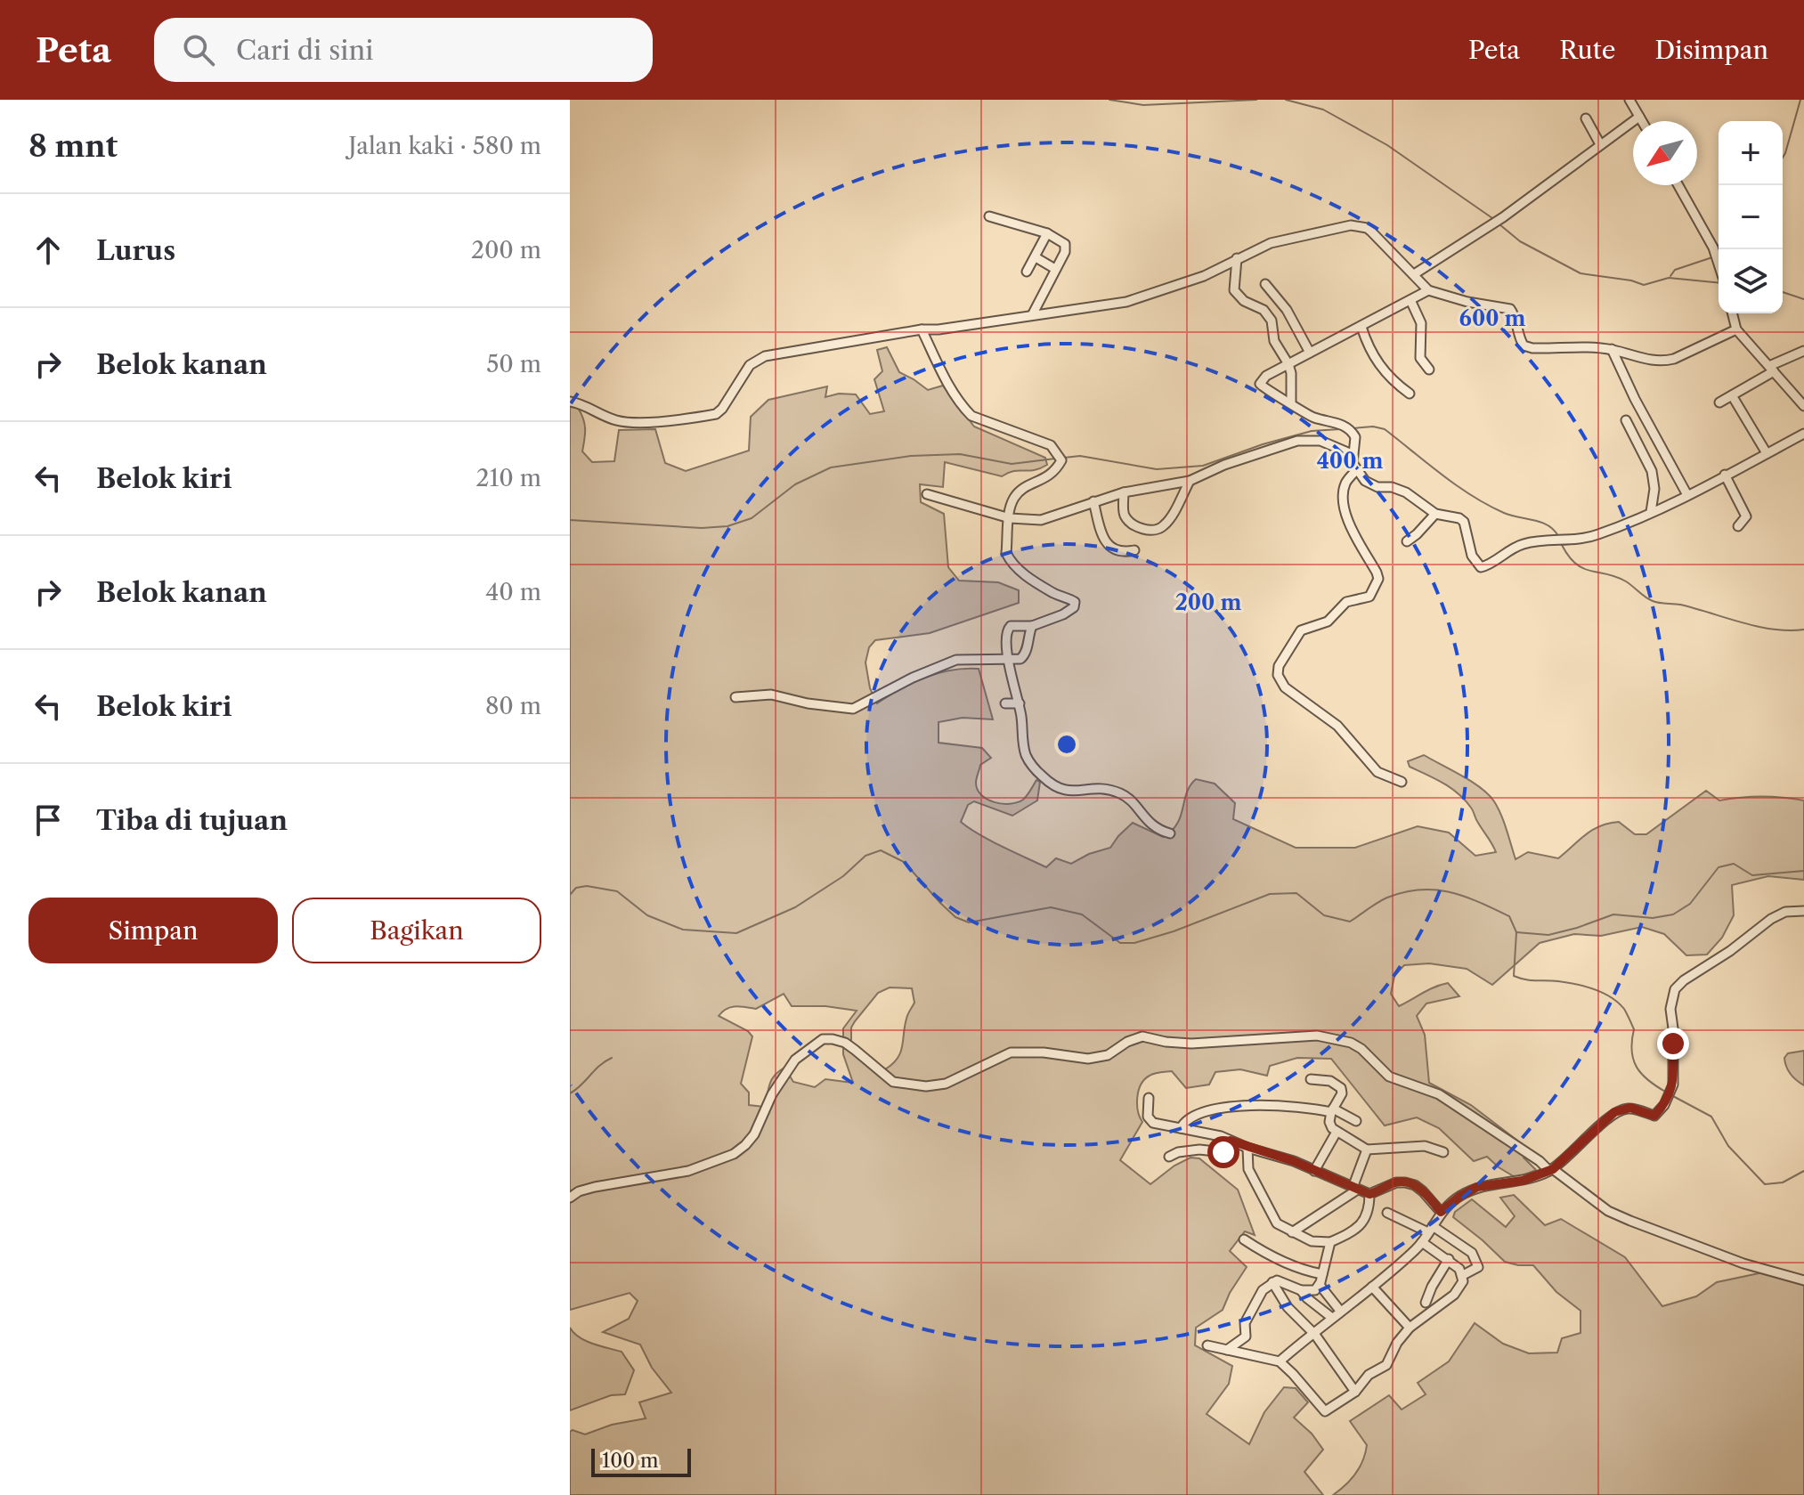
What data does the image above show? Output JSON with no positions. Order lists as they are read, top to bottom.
{
  "scale_bar": "100 m",
  "north": "bottom left",
  "page": {
    "header": "Peta",
    "search": "Cari di sini",
    "nav": ["Peta", "Rute", "Disimpan"],
    "heading": ["8 mnt", "Jalan kaki · 580 m"],
    "map_buttons": ["+", "−"],
    "list": [
      ["Lurus", "200 m"],
      ["Belok kanan", "50 m"],
      ["Belok kiri", "210 m"],
      ["Belok kanan", "40 m"],
      ["Belok kiri", "80 m"],
      "Tiba di tujuan"
    ],
    "buttons": ["Simpan", "Bagikan"],
    "scale": "100 m"
  },
  "rings": ["600 m", "400 m", "200 m"]
}
